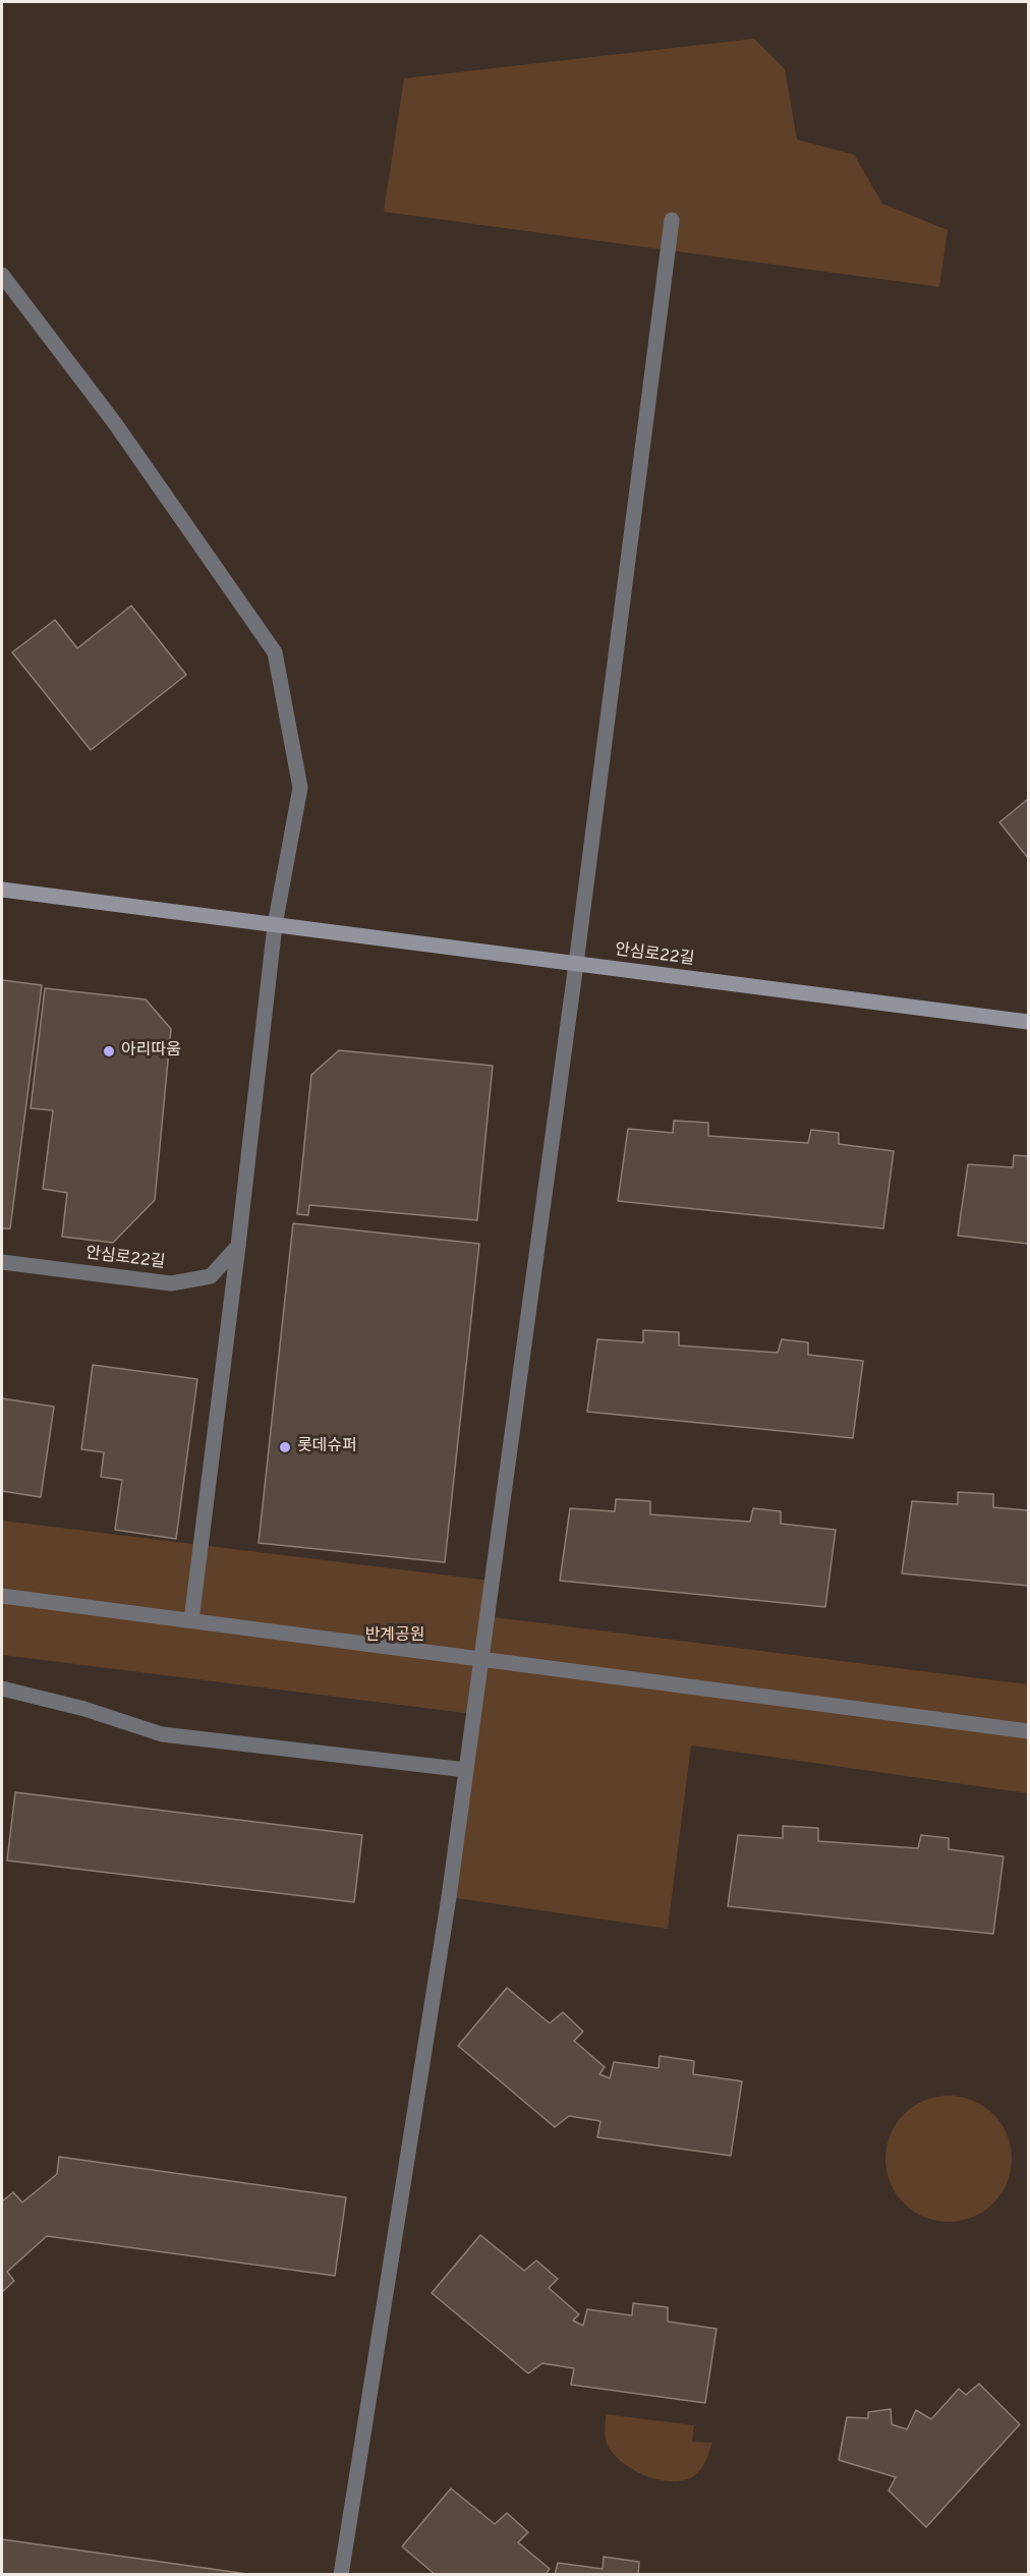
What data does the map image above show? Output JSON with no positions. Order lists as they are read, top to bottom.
{
  "streets": {
    "main road": ["안심로22길"]
  },
  "parks": ["반계공원"],
  "places": ["아리따움", "롯데슈퍼"]
}
